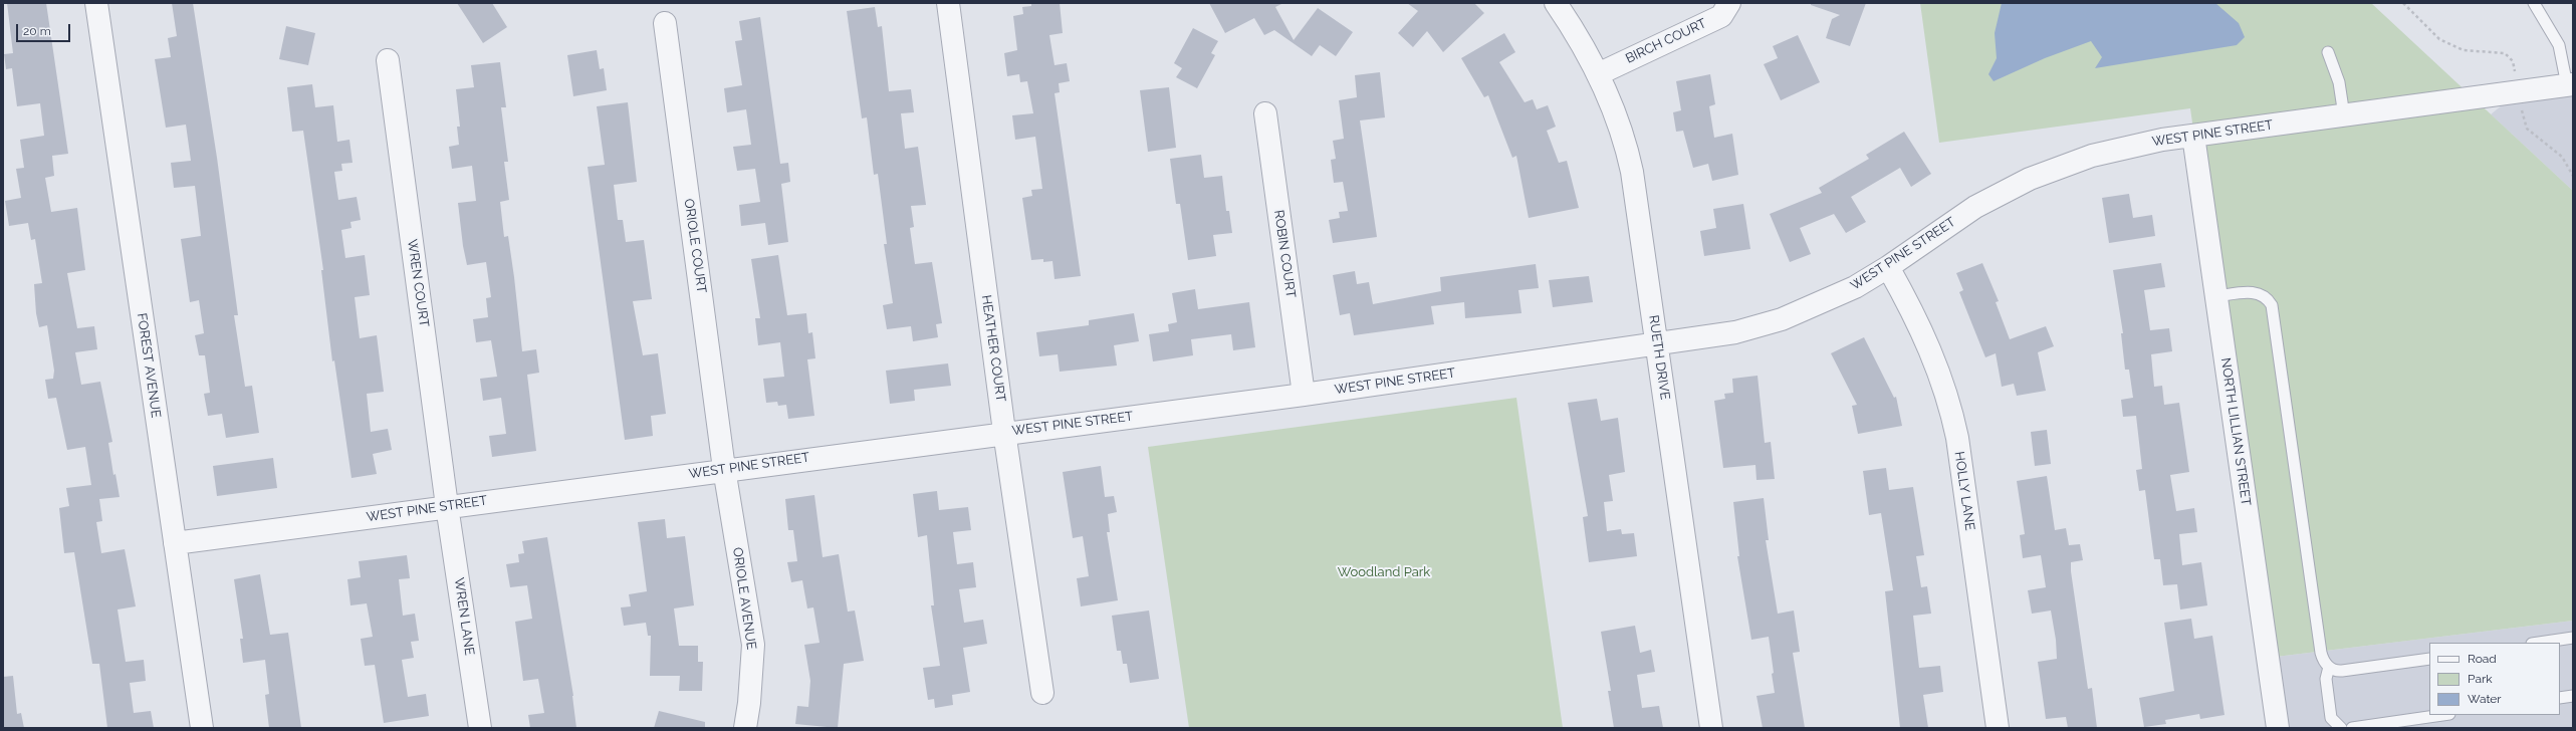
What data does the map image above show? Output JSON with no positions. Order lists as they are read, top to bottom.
{
  "streets": {
    "street": [
      "BIRCH COURT",
      "WEST PINE STREET",
      "ORIOLE COURT",
      "ROBIN COURT",
      "WREN COURT",
      "HEATHER COURT",
      "RUETH DRIVE",
      "FOREST AVENUE",
      "NORTH LILLIAN STREET",
      "HOLLY LANE",
      "ORIOLE AVENUE",
      "WREN LANE"
    ]
  },
  "crossings": [
    ["BIRCH COURT", "RUETH DRIVE"],
    ["WEST PINE STREET", "ORIOLE COURT"],
    ["WEST PINE STREET", "ROBIN COURT"],
    ["WEST PINE STREET", "WREN COURT"],
    ["WEST PINE STREET", "HEATHER COURT"],
    ["WEST PINE STREET", "RUETH DRIVE"],
    ["WEST PINE STREET", "FOREST AVENUE"],
    ["WEST PINE STREET", "NORTH LILLIAN STREET"],
    ["WEST PINE STREET", "HOLLY LANE"],
    ["WEST PINE STREET", "ORIOLE AVENUE"],
    ["WEST PINE STREET", "WREN LANE"],
    ["ORIOLE COURT", "ORIOLE AVENUE"],
    ["WREN COURT", "WREN LANE"]
  ],
  "parks": ["Woodland Park"],
  "legend": ["Road", "Park", "Water"],
  "scale_bar": "20 m"
}
